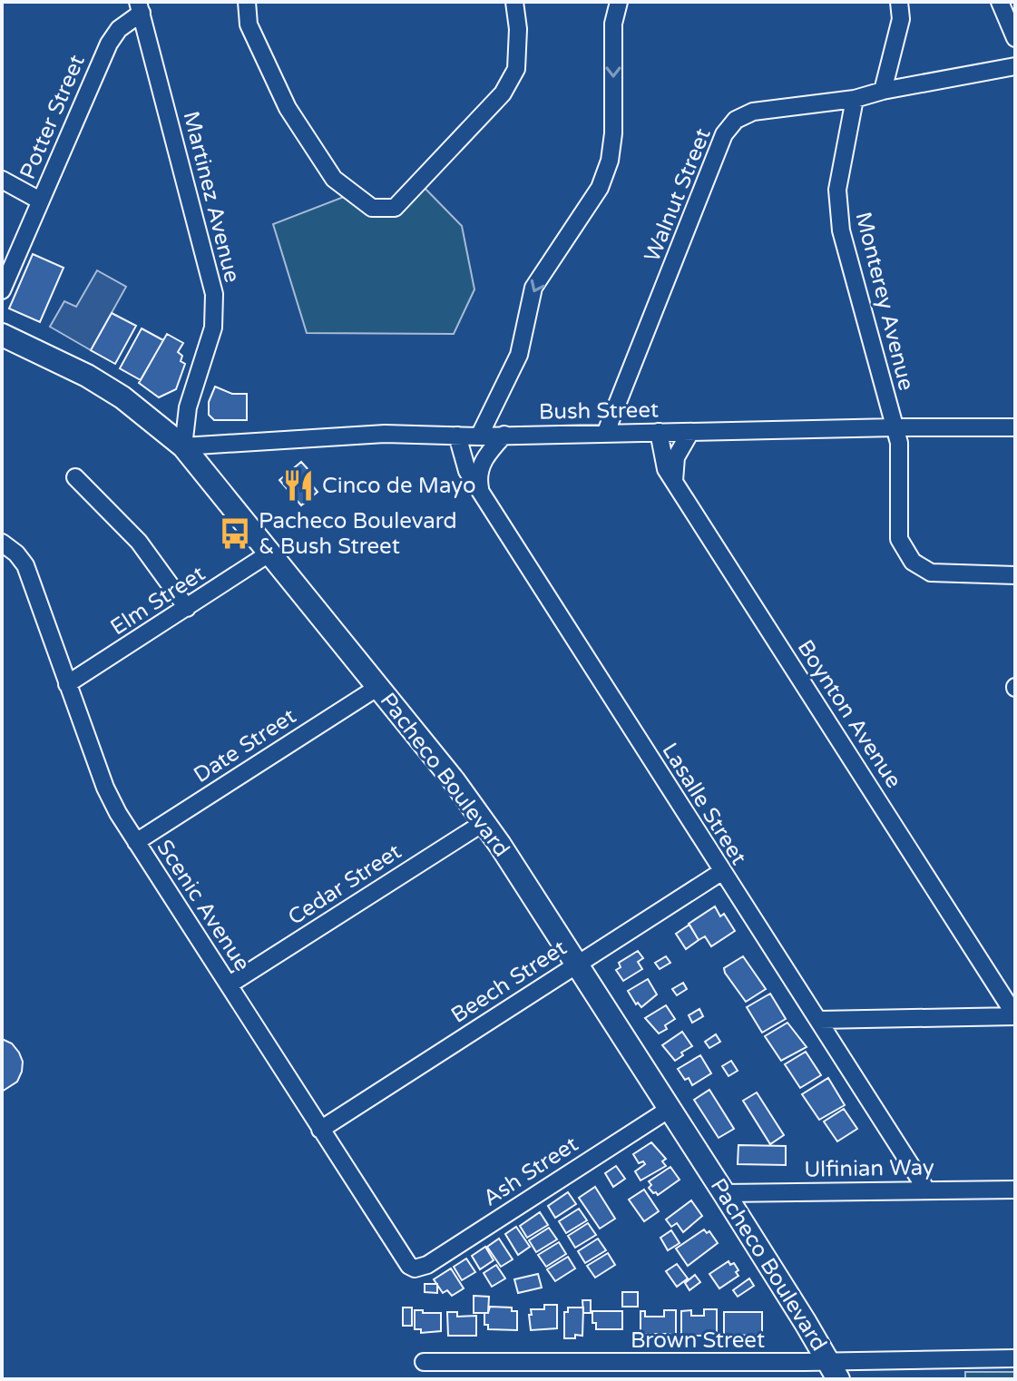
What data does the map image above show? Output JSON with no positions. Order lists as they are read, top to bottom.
{
  "streets": {
    "main road": ["Pacheco Boulevard"],
    "street": [
      "Potter Street",
      "Walnut Street",
      "Martinez Avenue",
      "Monterey Avenue",
      "Bush Street",
      "Elm Street",
      "Boynton Avenue",
      "Date Street",
      "Lasalle Street",
      "Cedar Street",
      "Scenic Avenue",
      "Beech Street",
      "Ulfinian Way",
      "Ash Street",
      "Brown Street"
    ]
  },
  "crossings": [
    ["Potter Street", "Martinez Avenue"],
    ["Walnut Street", "Monterey Avenue"],
    ["Walnut Street", "Bush Street"],
    ["Martinez Avenue", "Bush Street"],
    ["Martinez Avenue", "Pacheco Boulevard"],
    ["Monterey Avenue", "Bush Street"],
    ["Bush Street", "Boynton Avenue"],
    ["Bush Street", "Pacheco Boulevard"],
    ["Bush Street", "Lasalle Street"],
    ["Elm Street", "Pacheco Boulevard"],
    ["Elm Street", "Scenic Avenue"],
    ["Date Street", "Pacheco Boulevard"],
    ["Date Street", "Scenic Avenue"],
    ["Pacheco Boulevard", "Cedar Street"],
    ["Pacheco Boulevard", "Beech Street"],
    ["Pacheco Boulevard", "Ulfinian Way"],
    ["Pacheco Boulevard", "Ash Street"],
    ["Pacheco Boulevard", "Brown Street"],
    ["Lasalle Street", "Beech Street"],
    ["Lasalle Street", "Ulfinian Way"],
    ["Cedar Street", "Scenic Avenue"],
    ["Scenic Avenue", "Beech Street"],
    ["Scenic Avenue", "Ash Street"]
  ],
  "places": {
    "restaurant": ["Cinco de Mayo"],
    "bus stop": ["Pacheco Boulevard & Bush Street"]
  }
}
